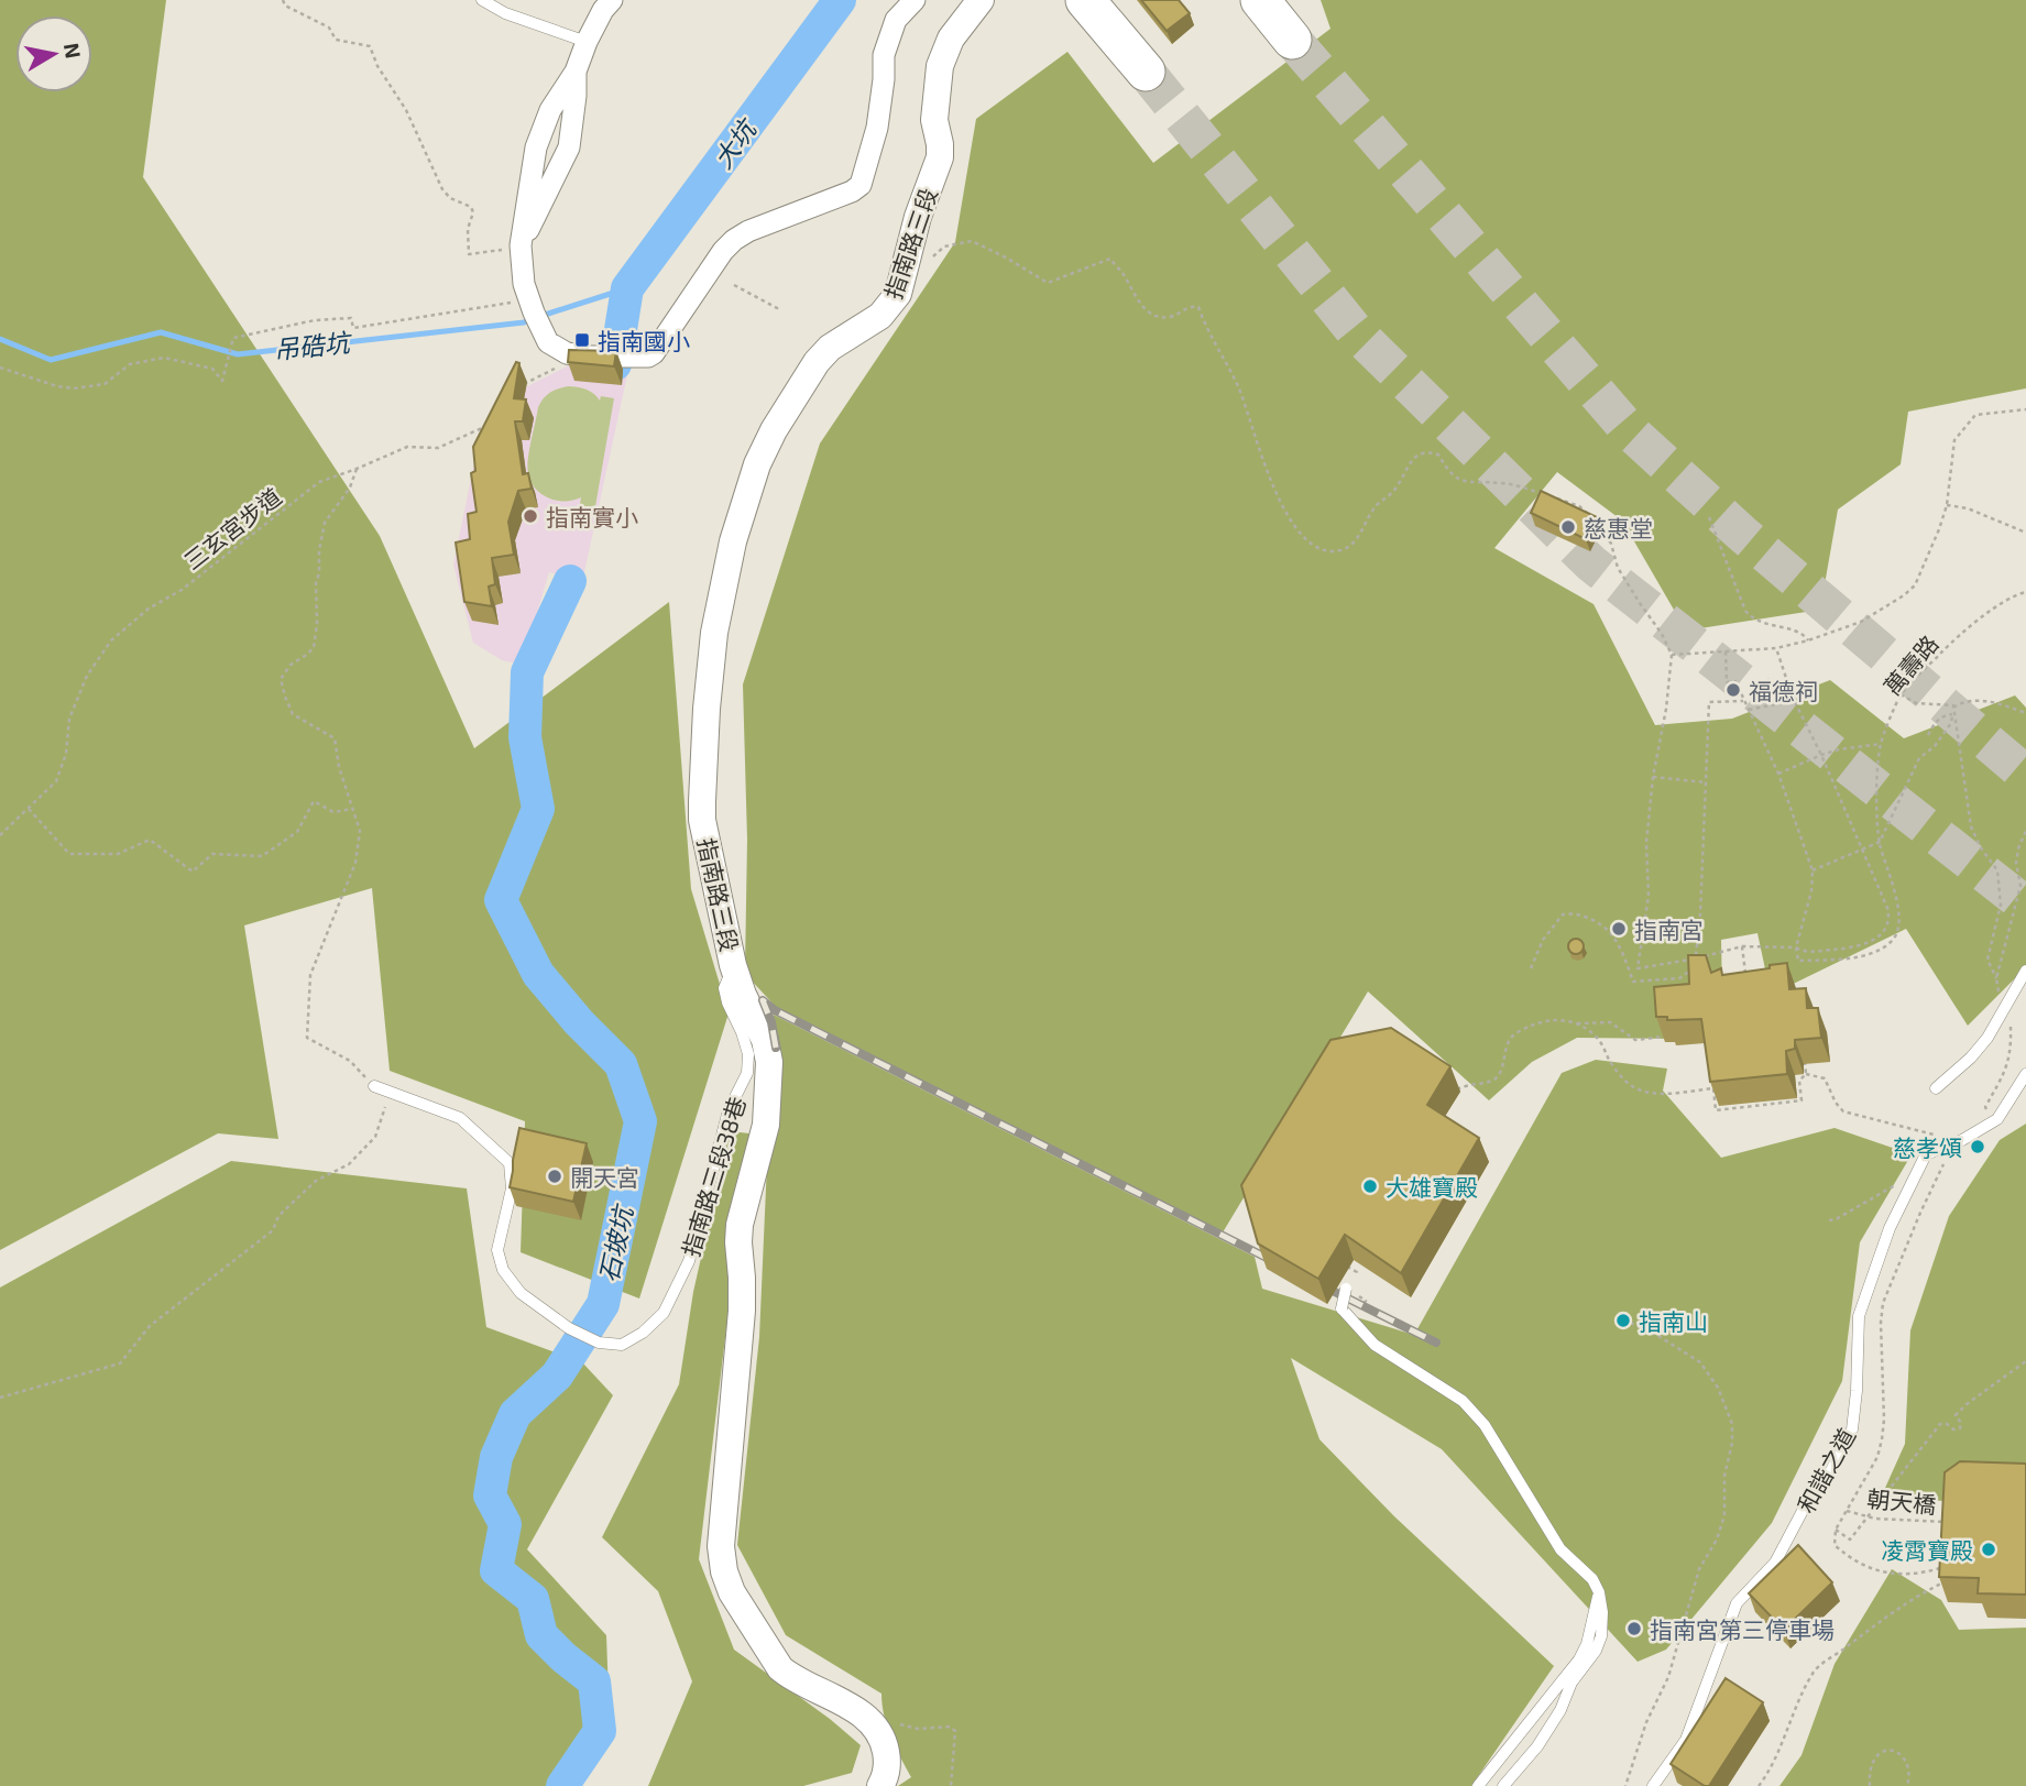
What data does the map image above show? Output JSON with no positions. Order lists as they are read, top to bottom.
{
  "streets": {
    "street": ["指南路三段"],
    "lane": ["指南路三段38巷", "和諧之道"],
    "path": ["三玄宮步道", "萬壽路", "朝天橋"]
  },
  "crossings": [
    ["指南路三段", "指南路三段38巷"]
  ],
  "water": ["大坑", "吊硞坑", "石坡坑"],
  "places": {
    "transit": ["指南國小"],
    "other": [
      "指南實小",
      "慈惠堂",
      "福德祠",
      "指南宮",
      "慈孝頌",
      "開天宮",
      "大雄寶殿",
      "指南山",
      "凌霄寶殿",
      "指南宮第三停車場"
    ]
  },
  "north": "right"
}
